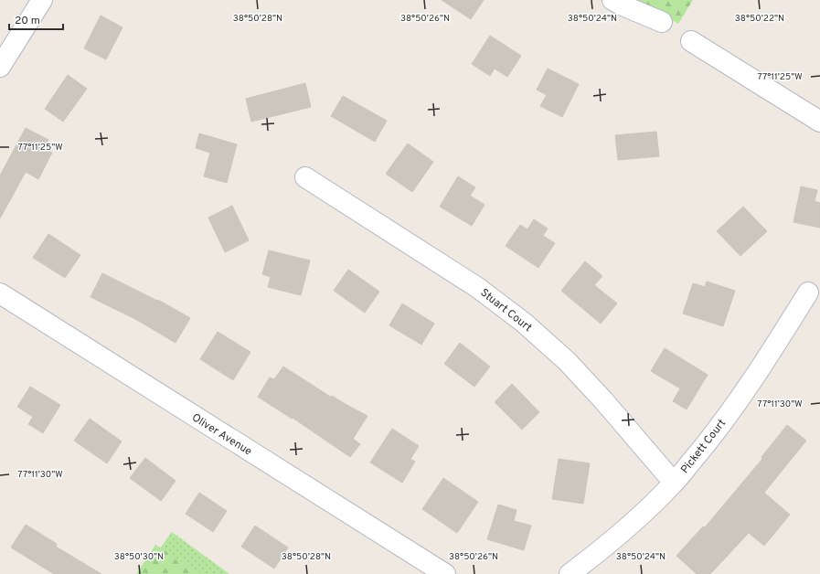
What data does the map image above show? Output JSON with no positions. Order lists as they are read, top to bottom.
{
  "streets": {
    "street": ["Stuart Court", "Oliver Avenue", "Pickett Court"]
  },
  "crossings": [
    ["Stuart Court", "Pickett Court"]
  ],
  "scale_bar": "20 m",
  "coordinates": [
    "38°50'28\"N",
    "38°50'26\"N",
    "38°50'24\"N",
    "38°50'22\"N",
    "77°11'25\"W",
    "77°11'30\"W",
    "38°50'30\"N"
  ]
}
